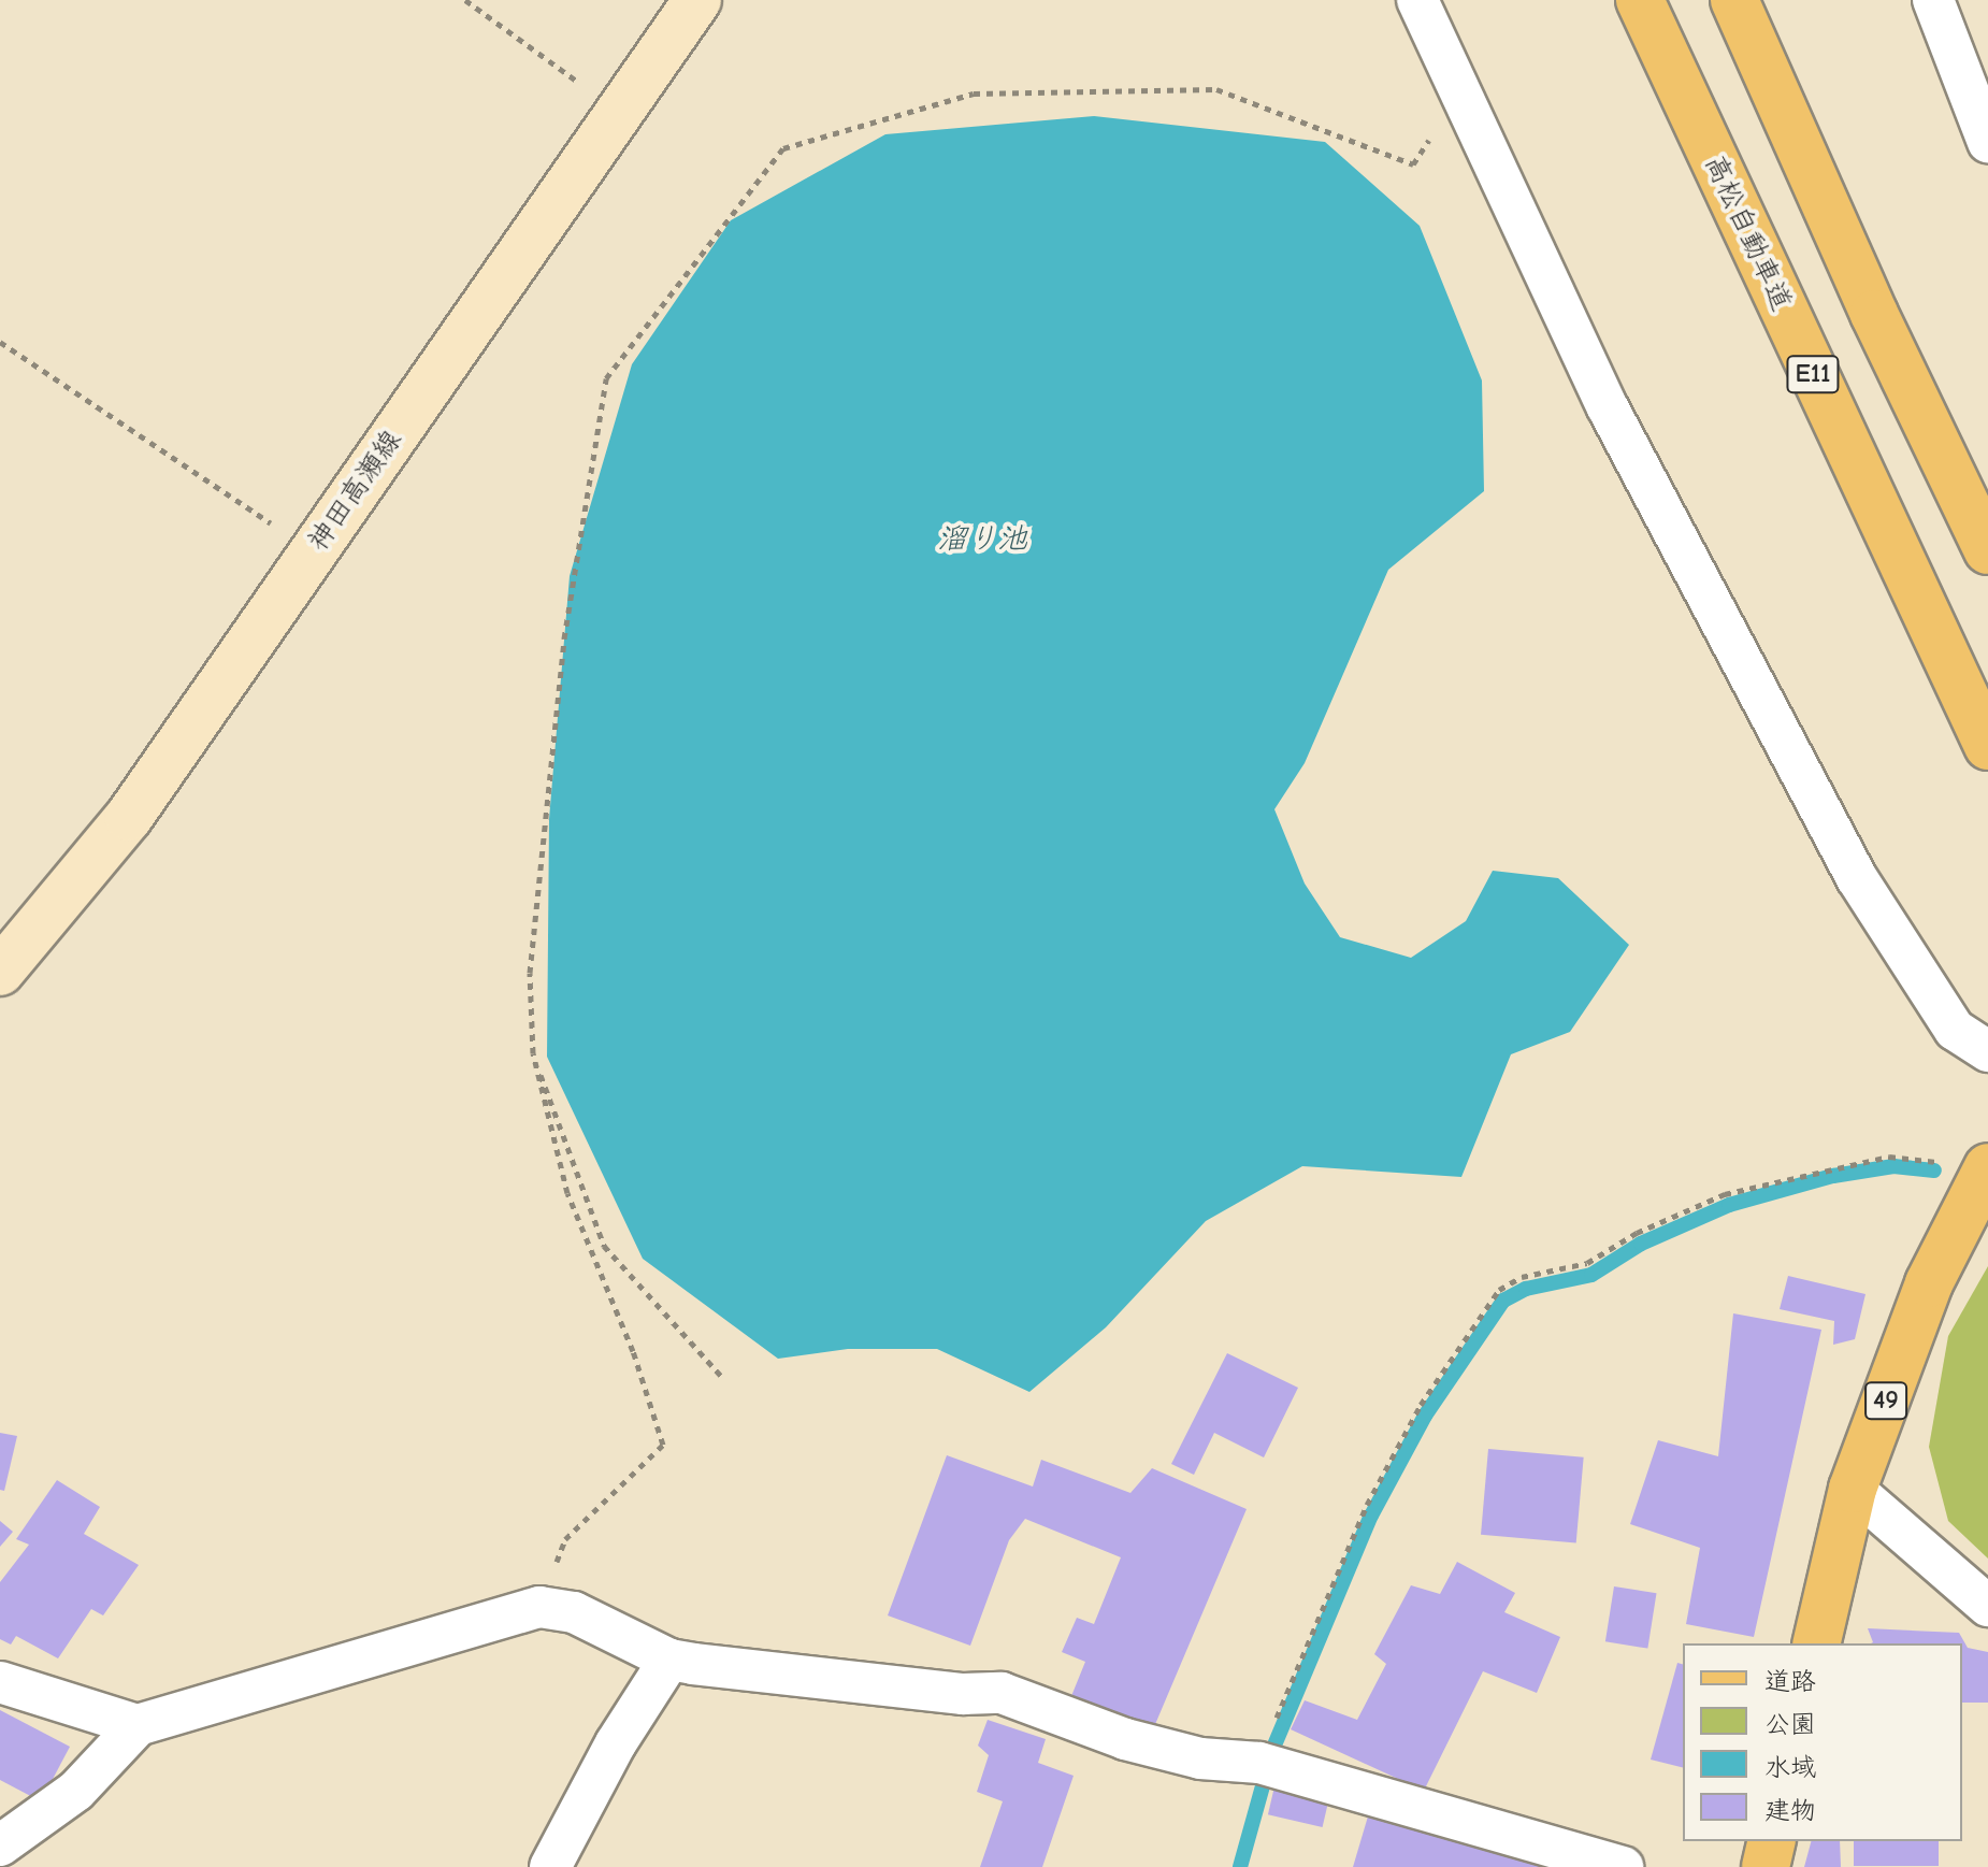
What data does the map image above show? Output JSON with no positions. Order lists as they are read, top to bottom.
{
  "streets": {
    "main road": [
      "高松自動車道",
      "E11",
      "神田高瀬線",
      "49"
    ]
  },
  "water": ["溜り池"],
  "legend": [
    "道路",
    "公園",
    "水域",
    "建物"
  ]
}
